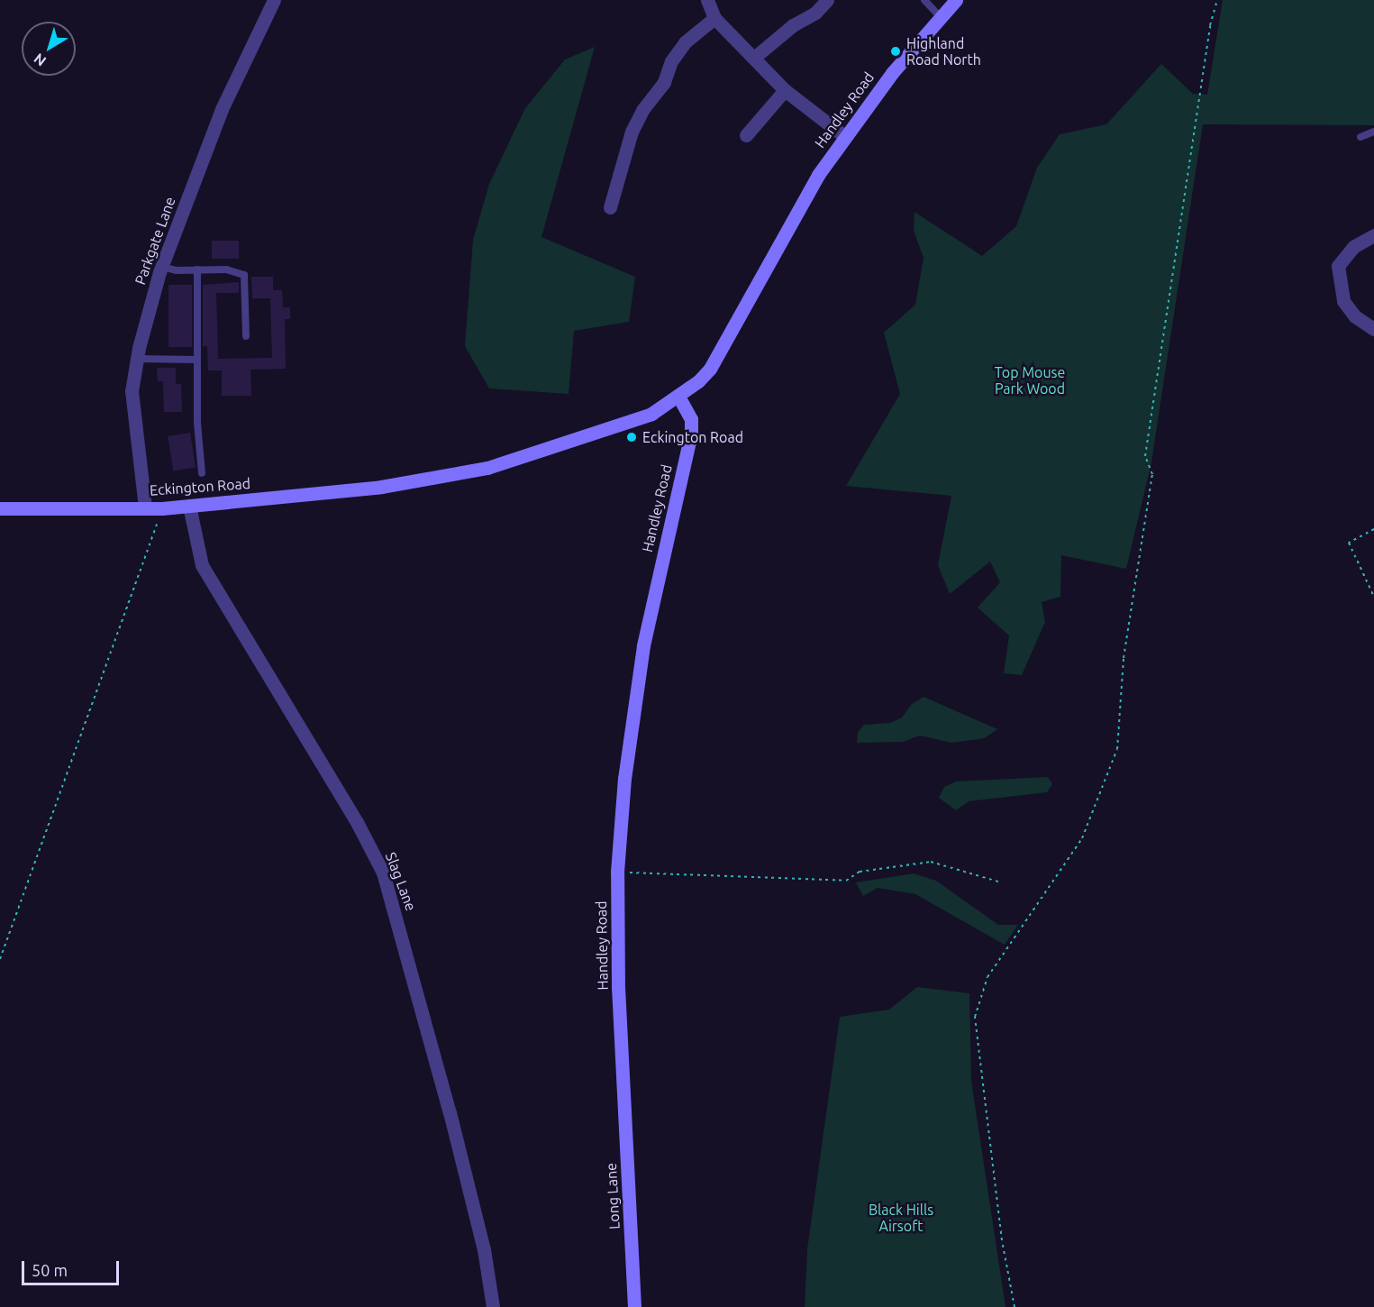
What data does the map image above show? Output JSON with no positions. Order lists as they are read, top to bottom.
{
  "streets": {
    "main road": ["Handley Road", "Eckington Road", "Long Lane"],
    "street": ["Parkgate Lane", "Slag Lane"]
  },
  "crossings": [
    ["Handley Road", "Eckington Road"],
    ["Handley Road", "Long Lane"],
    ["Parkgate Lane", "Eckington Road"],
    ["Eckington Road", "Slag Lane"]
  ],
  "parks": ["Top Mouse Park Wood", "Black Hills Airsoft"],
  "places": ["Highland Road North", "Eckington Road"],
  "scale_bar": "50 m",
  "north": "bottom left"
}
